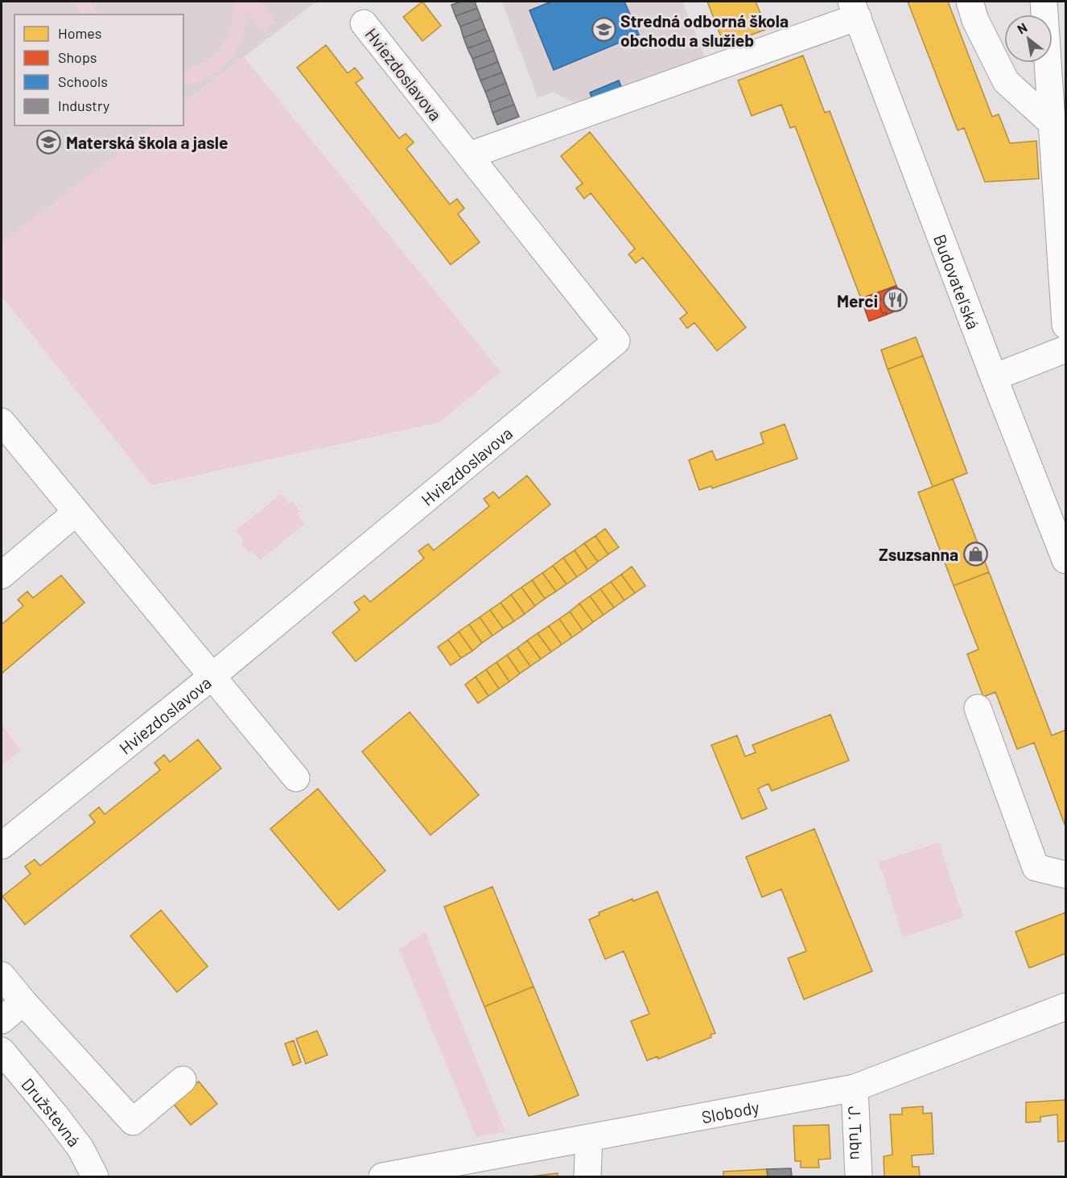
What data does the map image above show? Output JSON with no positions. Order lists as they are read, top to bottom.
{
  "streets": {
    "street": [
      "Hviezdoslavova",
      "Budovateľská",
      "Slobody",
      "Družstevná",
      "J. Tubu"
    ]
  },
  "crossings": [
    ["Slobody", "J. Tubu"]
  ],
  "places": {
    "school or university": ["Stredná odborná škola obchodu a služieb", "Materská škola a jasle"],
    "restaurant": ["Merci"],
    "shop": ["Zsuzsanna"]
  },
  "legend": [
    "Homes",
    "Shops",
    "Schools",
    "Industry"
  ],
  "north": "top left"
}
